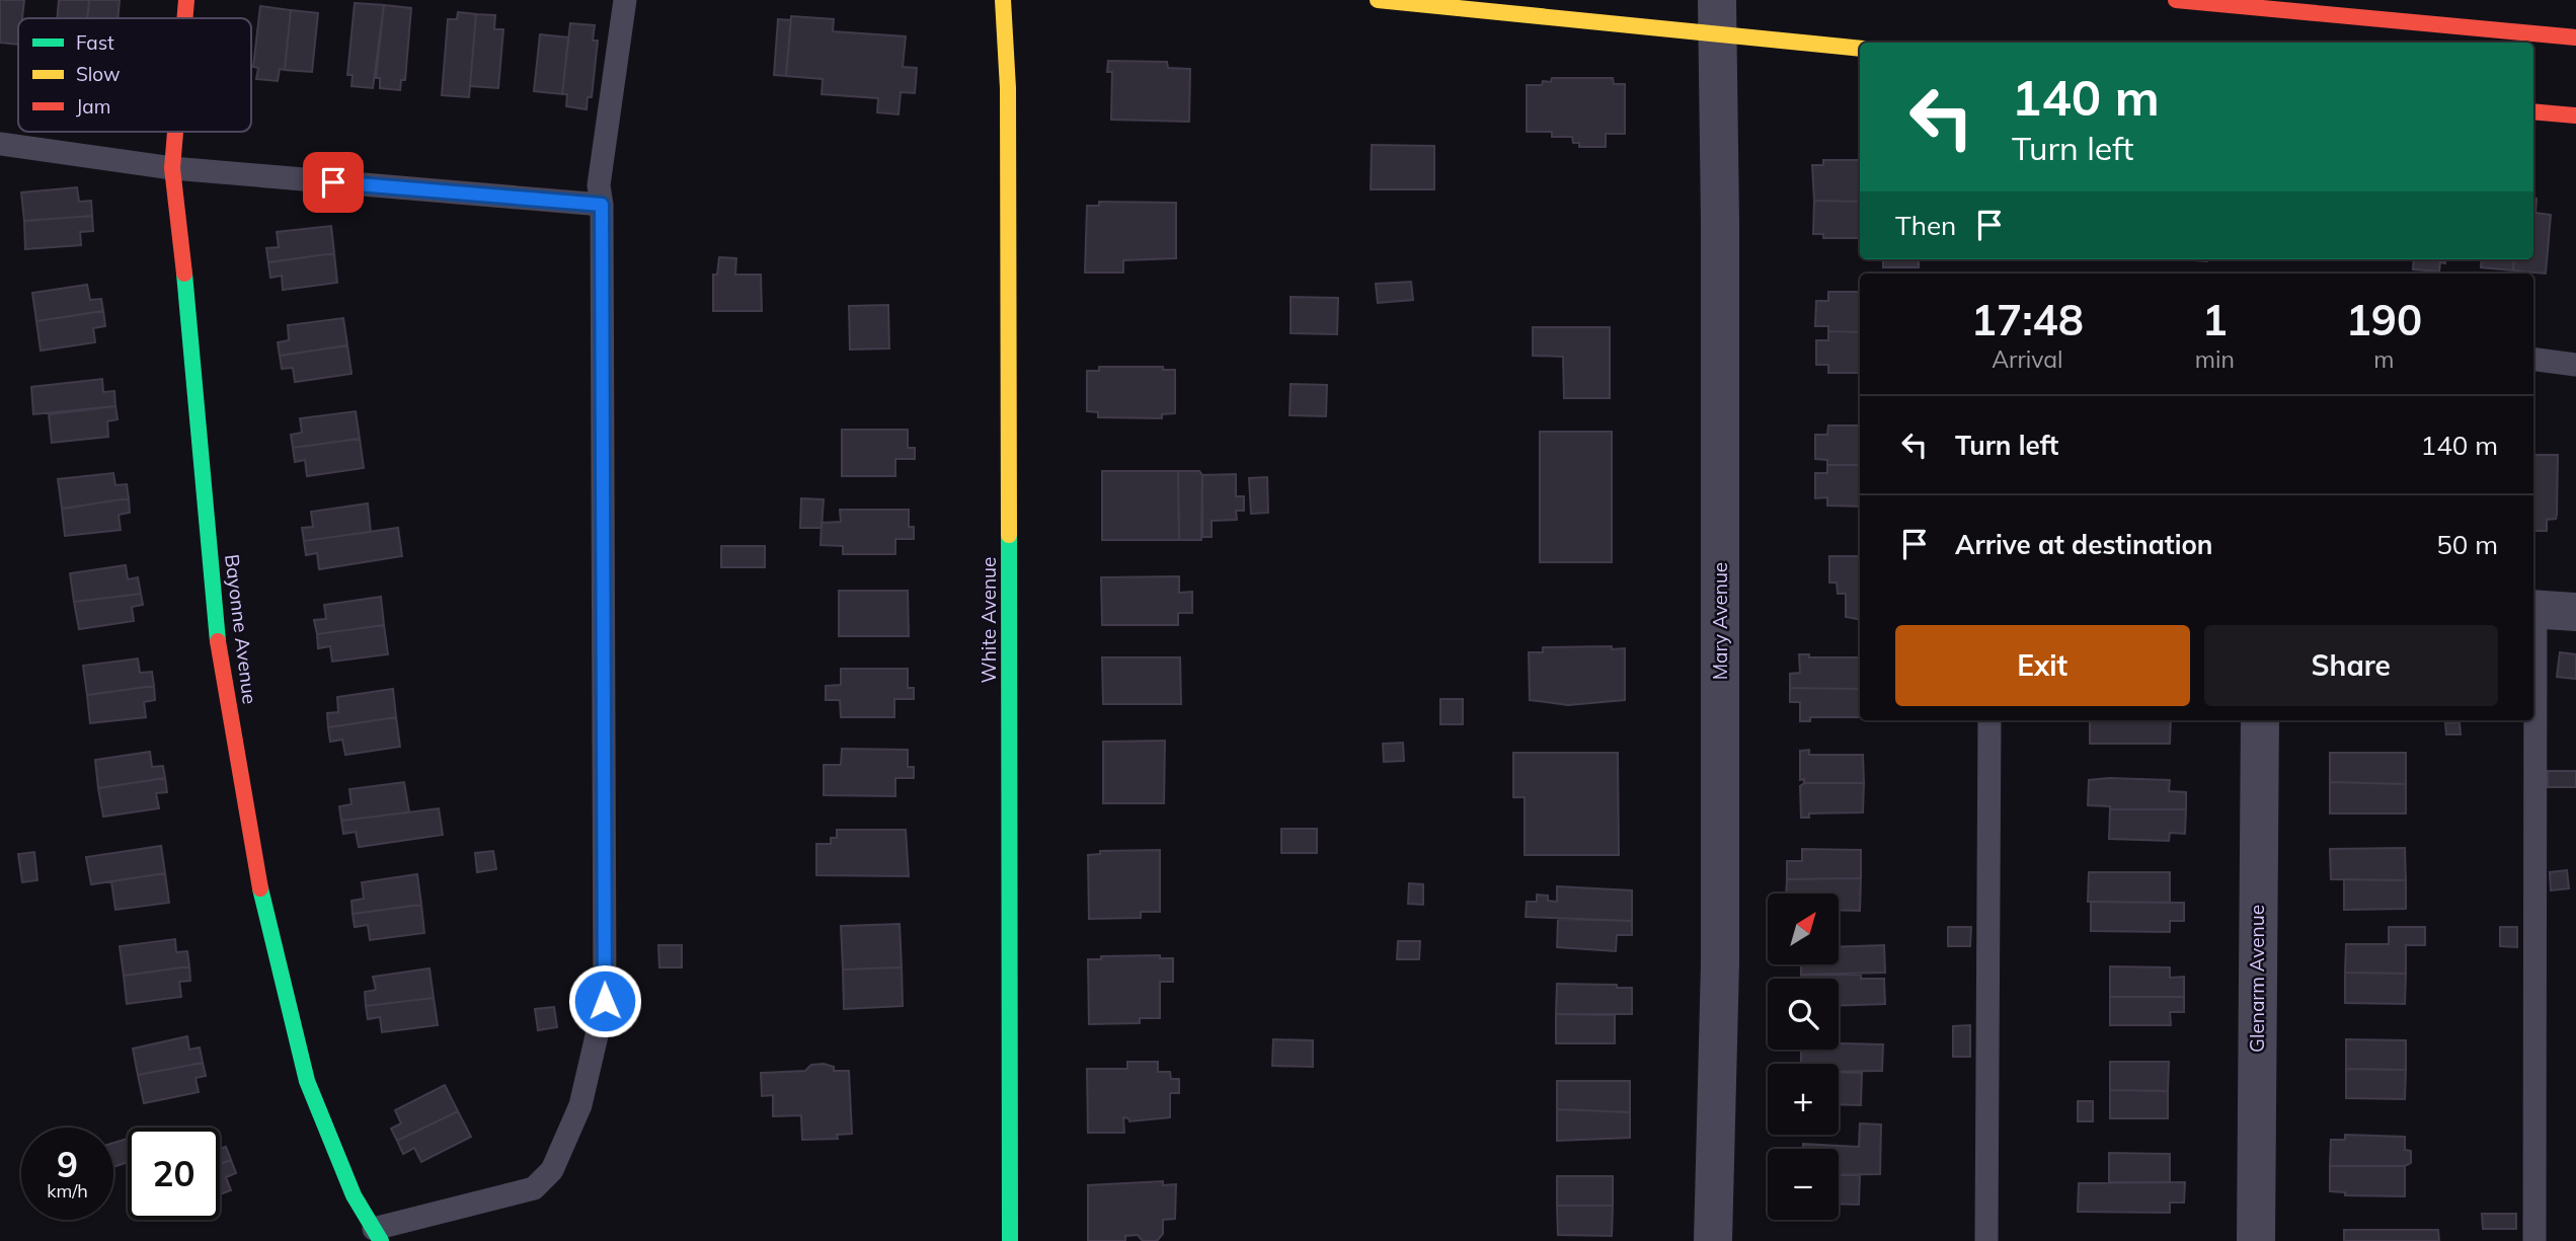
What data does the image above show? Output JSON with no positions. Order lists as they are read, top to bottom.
{
  "streets": {
    "street": [
      "White Avenue",
      "Mary Avenue",
      "Bayonne Avenue",
      "Glenarm Avenue"
    ]
  },
  "legend": ["Fast", "Slow", "Jam"],
  "north": "top right",
  "page": {
    "turn": ["140 m", "Turn left"],
    "then": "Then",
    "eta": [
      "17:48",
      "Arrival",
      "1",
      "min",
      "190",
      "m"
    ],
    "list": [
      {
        "name": "Turn left",
        "value": "140 m"
      },
      {
        "name": "Arrive at destination",
        "value": "50 m"
      }
    ],
    "buttons": ["Exit", "Share"],
    "map_buttons": ["+", "−"],
    "speed": "9 km/h",
    "limit": "20"
  }
}
